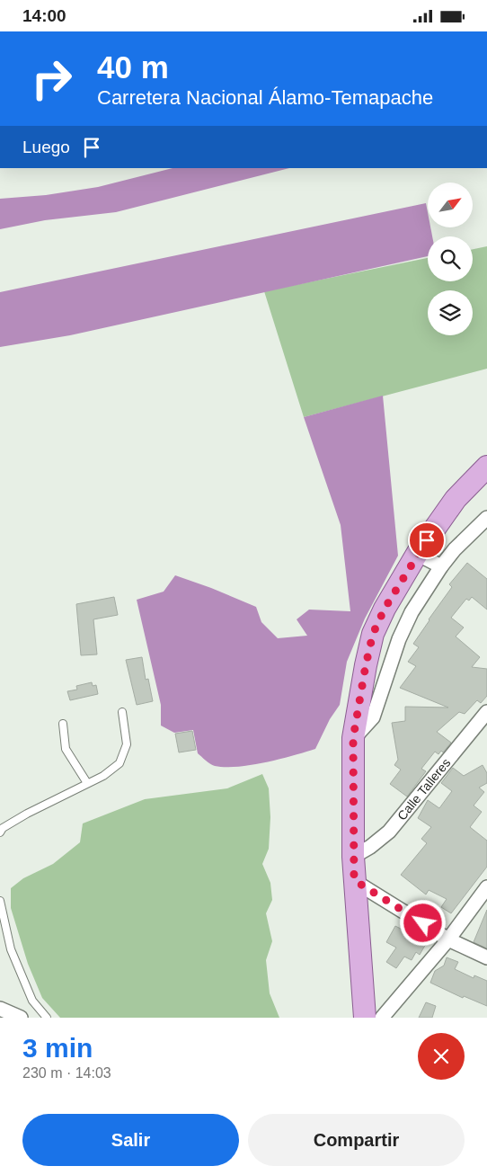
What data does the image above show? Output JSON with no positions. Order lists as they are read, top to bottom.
{
  "streets": {
    "street": ["Calle Talleres"]
  },
  "north": "top right",
  "page": {
    "status": "14:00",
    "turn": ["40 m", "Carretera Nacional Álamo-Temapache"],
    "then": "Luego",
    "heading": ["3 min", "230 m · 14:03"],
    "buttons": ["Salir", "Compartir"]
  }
}
